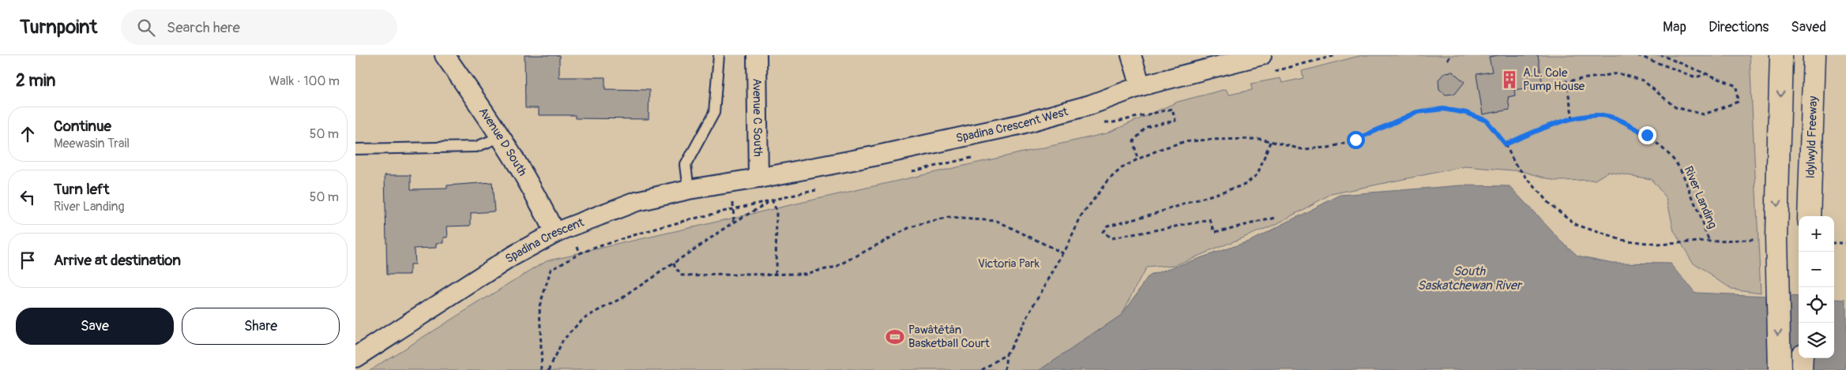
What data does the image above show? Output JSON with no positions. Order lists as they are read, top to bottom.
{
  "streets": {
    "highway": ["Idylwyld Freeway"],
    "street": [
      "Avenue C South",
      "Spadina Crescent West",
      "Avenue D South",
      "Spadina Crescent"
    ],
    "path": ["River Landing"]
  },
  "crossings": [
    ["Avenue C South", "Spadina Crescent West"],
    ["Avenue C South", "Spadina Crescent"],
    ["Spadina Crescent West", "Spadina Crescent"],
    ["Avenue D South", "Spadina Crescent"]
  ],
  "water": ["South Saskatchewan River"],
  "parks": ["Victoria Park"],
  "places": {
    "building": ["A.L. Cole Pump House"],
    "sports": ["Pawâtêtân Basketball Court"]
  },
  "page": {
    "header": "Turnpoint",
    "search": "Search here",
    "nav": ["Map", "Directions", "Saved"],
    "heading": ["2 min", "Walk · 100 m"],
    "list": [
      ["Continue", "Meewasin Trail", "50 m"],
      ["Turn left", "River Landing", "50 m"],
      "Arrive at destination"
    ],
    "map_buttons": ["+", "−"],
    "buttons": ["Save", "Share"]
  }
}
